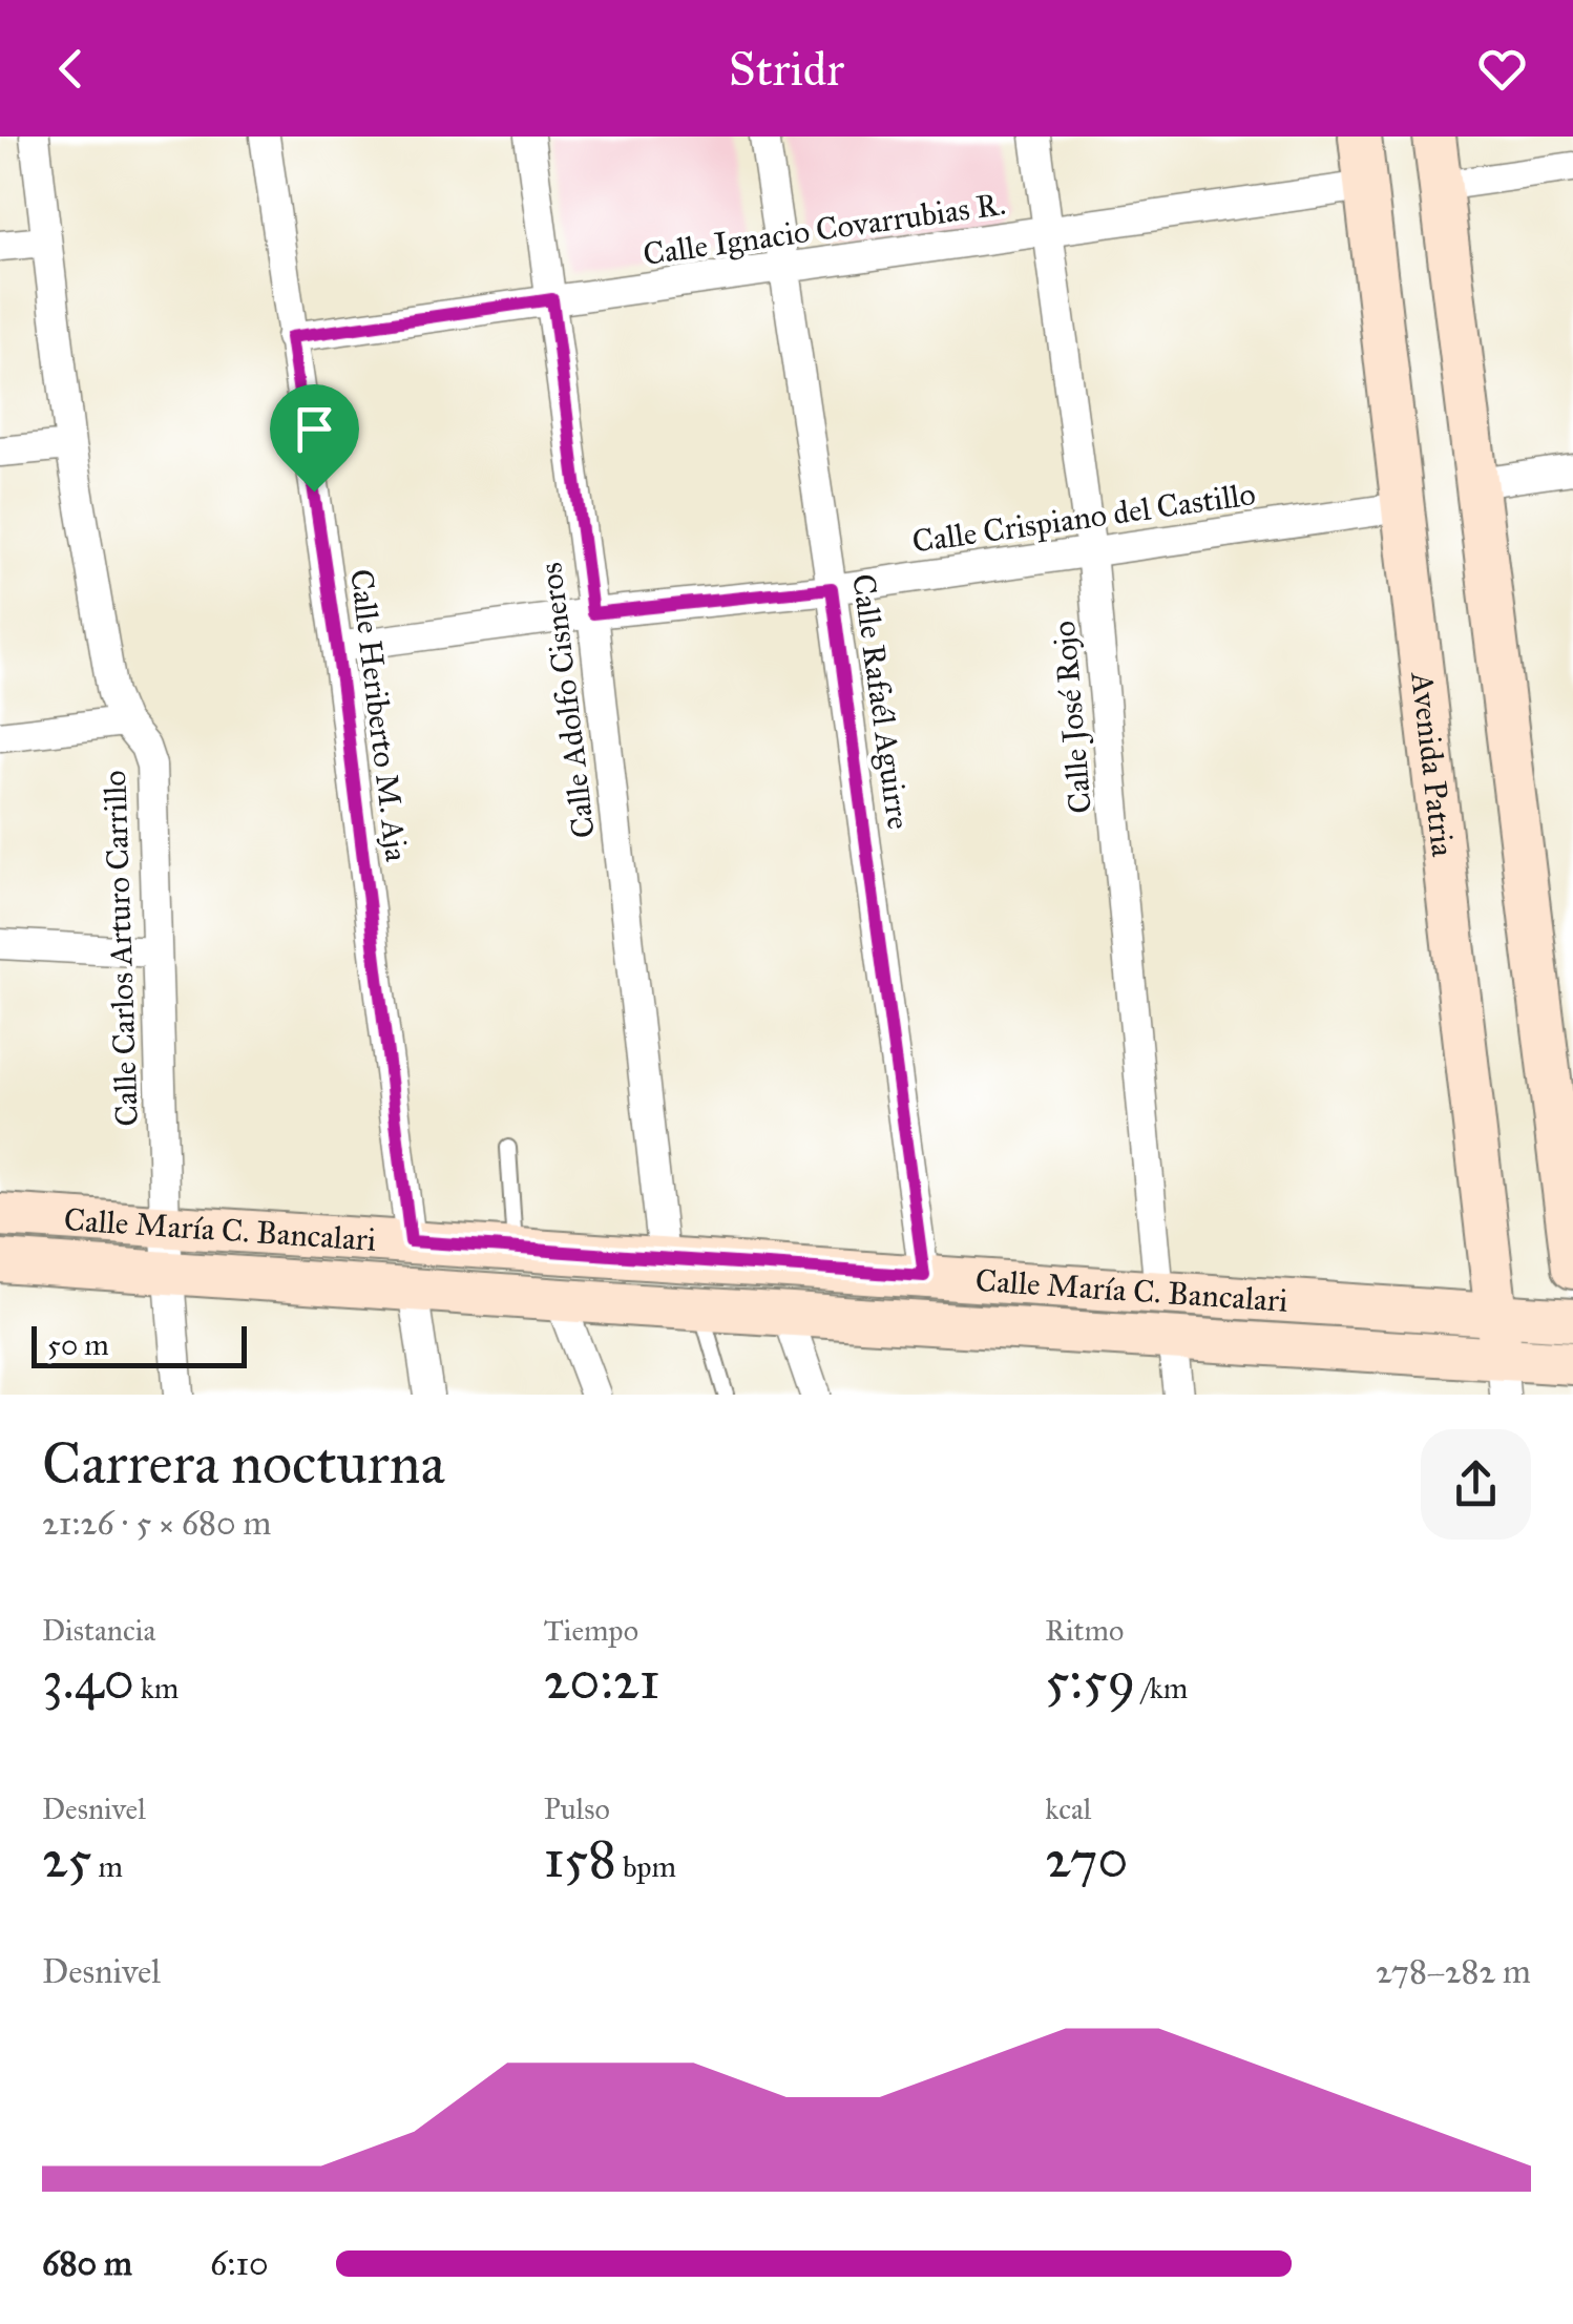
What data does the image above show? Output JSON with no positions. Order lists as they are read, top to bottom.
{
  "streets": {
    "street": [
      "Calle Ignacio Covarrubias R.",
      "Calle Crispiano del Castillo",
      "Calle Adolfo Cisneros",
      "Calle Rafaél Aguirre",
      "Calle Heriberto M. Aja",
      "Calle José Rojo",
      "Avenida Patria",
      "Calle Carlos Arturo Carrillo",
      "Calle María C. Bancalari"
    ]
  },
  "crossings": [
    ["Calle Ignacio Covarrubias R.", "Calle Adolfo Cisneros"],
    ["Calle Ignacio Covarrubias R.", "Calle Rafaél Aguirre"],
    ["Calle Ignacio Covarrubias R.", "Calle Heriberto M. Aja"],
    ["Calle Ignacio Covarrubias R.", "Calle José Rojo"],
    ["Calle Ignacio Covarrubias R.", "Avenida Patria"],
    ["Calle Crispiano del Castillo", "Calle Adolfo Cisneros"],
    ["Calle Crispiano del Castillo", "Calle Rafaél Aguirre"],
    ["Calle Crispiano del Castillo", "Calle Heriberto M. Aja"],
    ["Calle Crispiano del Castillo", "Calle José Rojo"],
    ["Calle Crispiano del Castillo", "Avenida Patria"],
    ["Calle Adolfo Cisneros", "Calle María C. Bancalari"],
    ["Calle Rafaél Aguirre", "Calle María C. Bancalari"],
    ["Calle Heriberto M. Aja", "Calle María C. Bancalari"],
    ["Calle José Rojo", "Calle María C. Bancalari"],
    ["Avenida Patria", "Calle María C. Bancalari"],
    ["Calle Carlos Arturo Carrillo", "Calle María C. Bancalari"]
  ],
  "scale_bar": "50 m",
  "page": {
    "header": "Stridr",
    "scale": "50 m",
    "heading": ["Carrera nocturna", "21:26 · 5 × 680 m"],
    "stats": [
      ["Distancia", "3.40 km"],
      ["Tiempo", "20:21"],
      ["Ritmo", "5:59 /km"],
      ["Desnivel", "25 m"],
      ["Pulso", "158 bpm"],
      ["kcal", "270"]
    ],
    "chart": ["Desnivel", "278–282 m"],
    "list": [
      {
        "name": "680 m",
        "note": "6:10"
      }
    ]
  }
}
